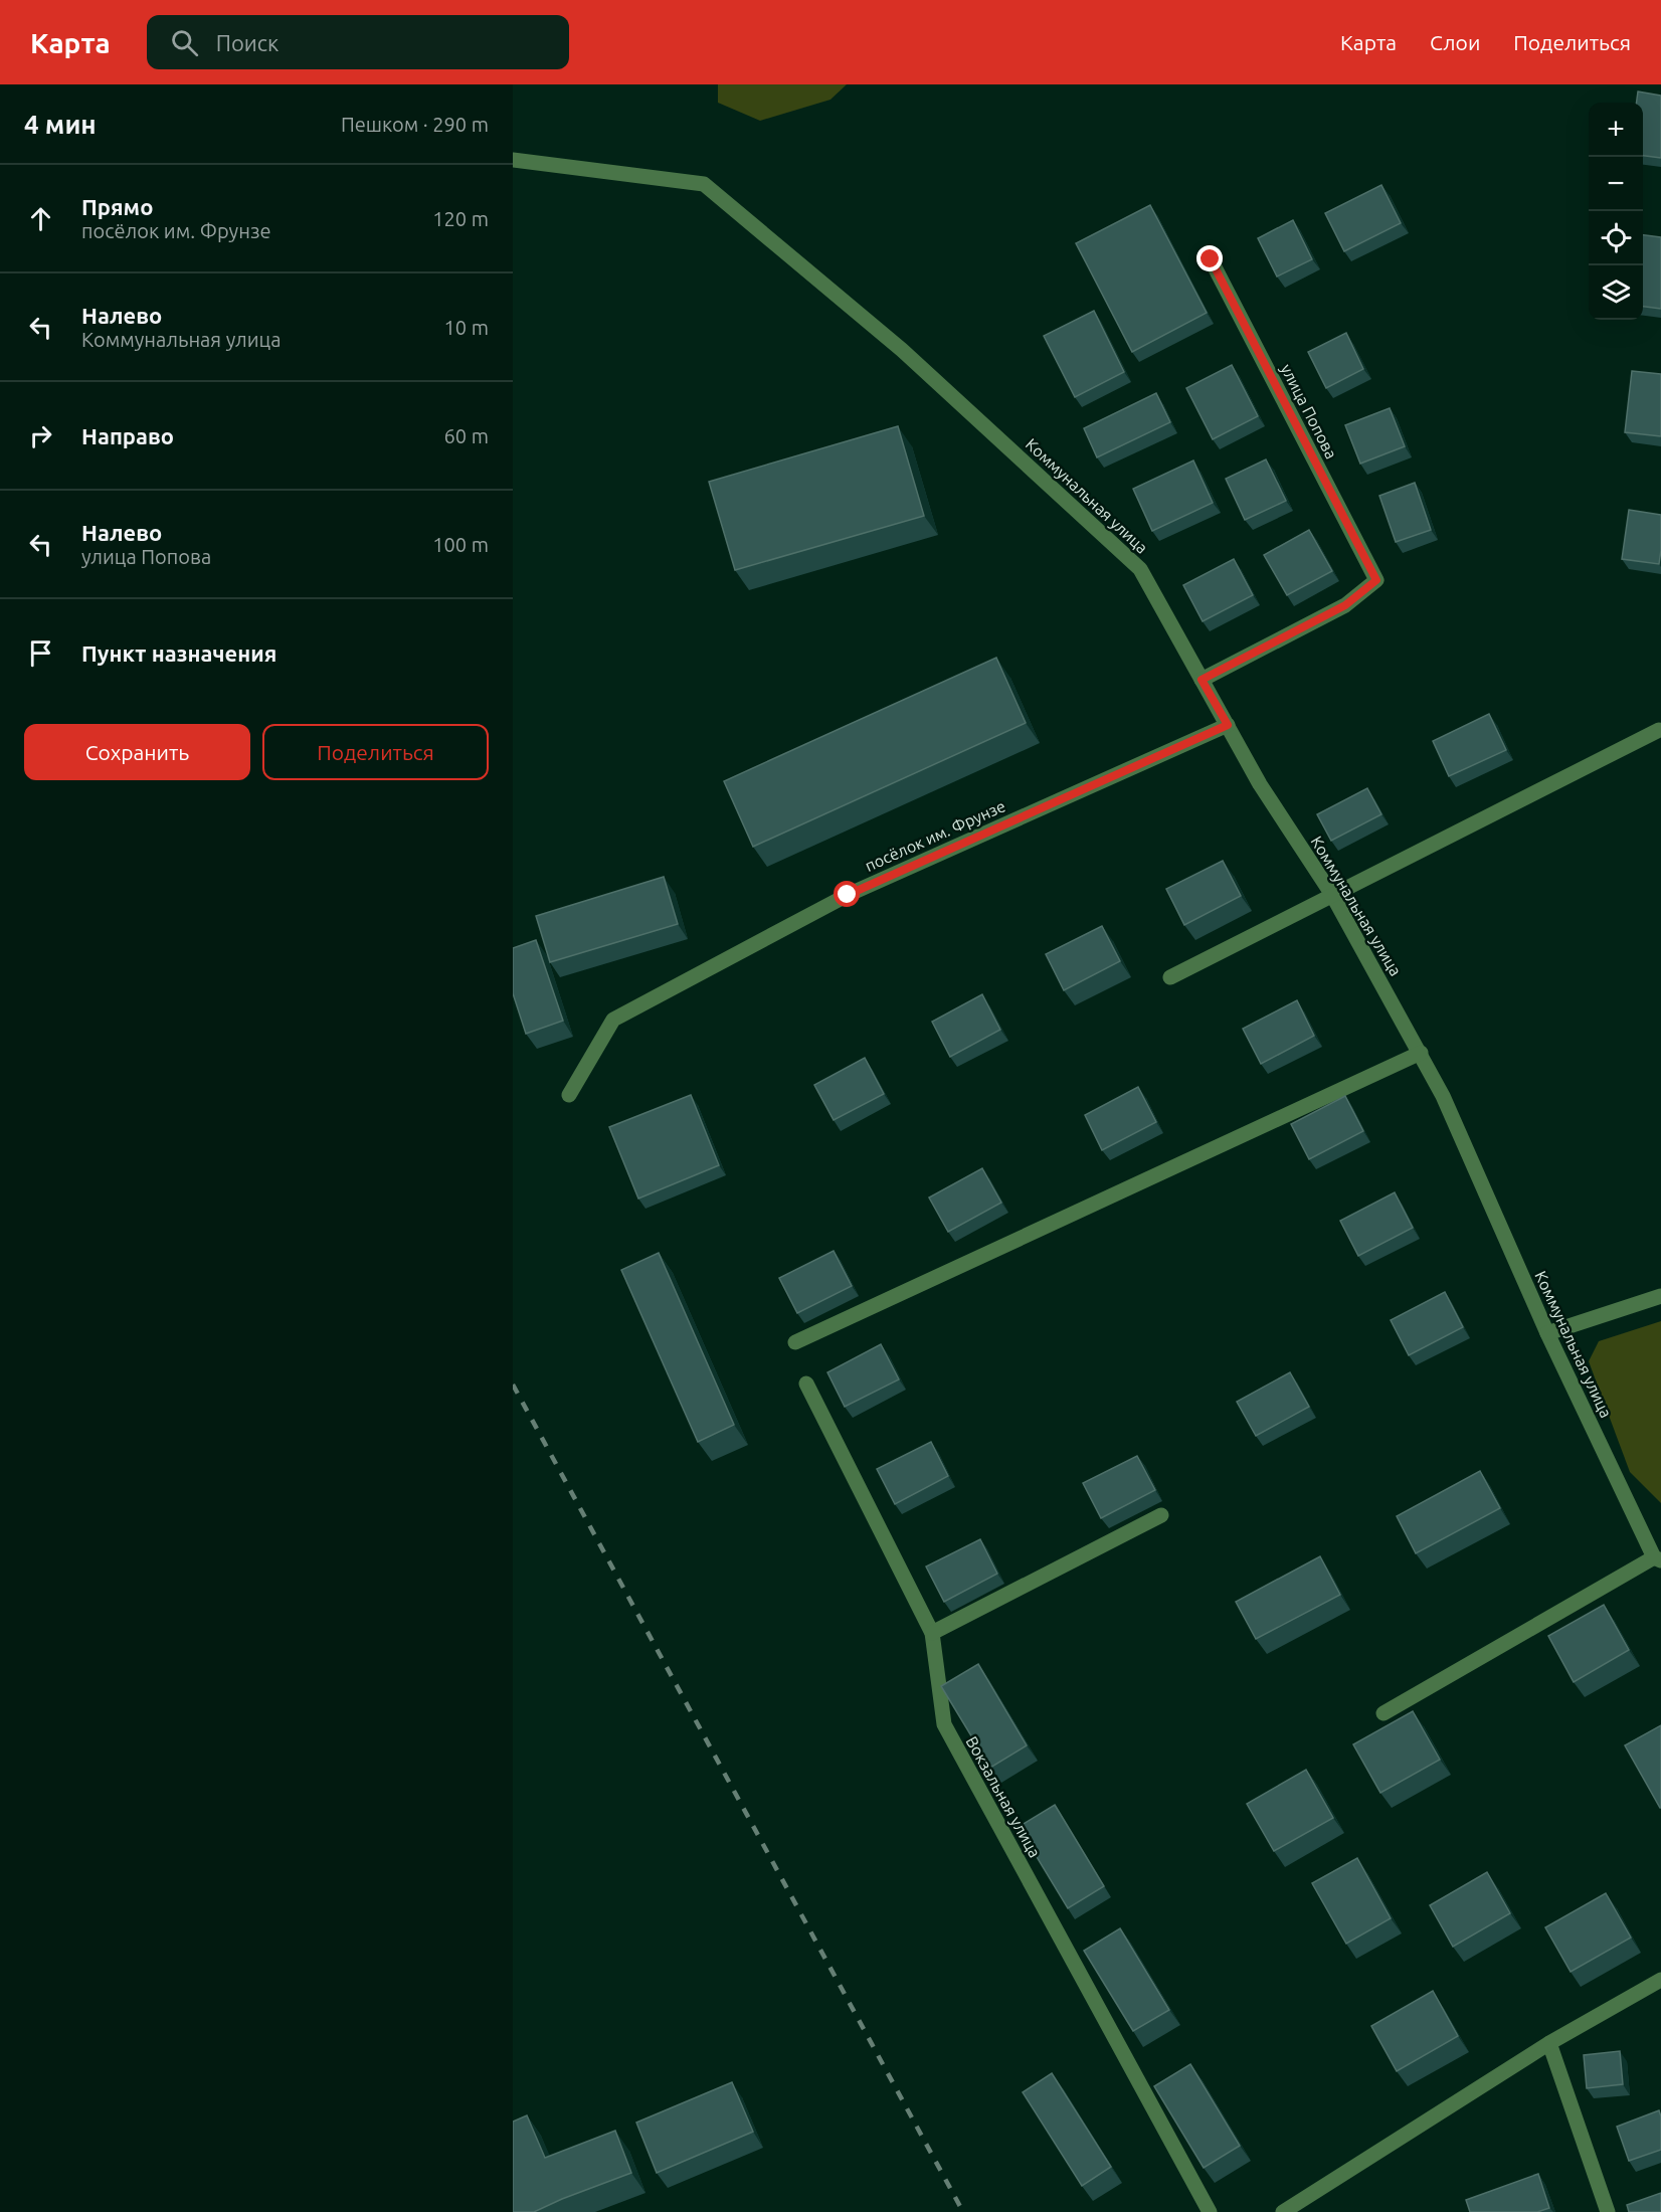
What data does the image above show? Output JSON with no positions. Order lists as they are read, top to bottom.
{
  "streets": {
    "street": [
      "улица Попова",
      "Коммунальная улица",
      "посёлок им. Фрунзе",
      "Вокзальная улица"
    ]
  },
  "crossings": [
    ["улица Попова", "Коммунальная улица"],
    ["Коммунальная улица", "посёлок им. Фрунзе"]
  ],
  "page": {
    "header": "Карта",
    "search": "Поиск",
    "nav": ["Карта", "Слои", "Поделиться"],
    "heading": ["4 мин", "Пешком · 290 m"],
    "map_buttons": ["+", "−"],
    "list": [
      ["Прямо", "посёлок им. Фрунзе", "120 m"],
      ["Налево", "Коммунальная улица", "10 m"],
      ["Направо", "60 m"],
      ["Налево", "улица Попова", "100 m"],
      "Пункт назначения"
    ],
    "buttons": ["Сохранить", "Поделиться"]
  }
}
